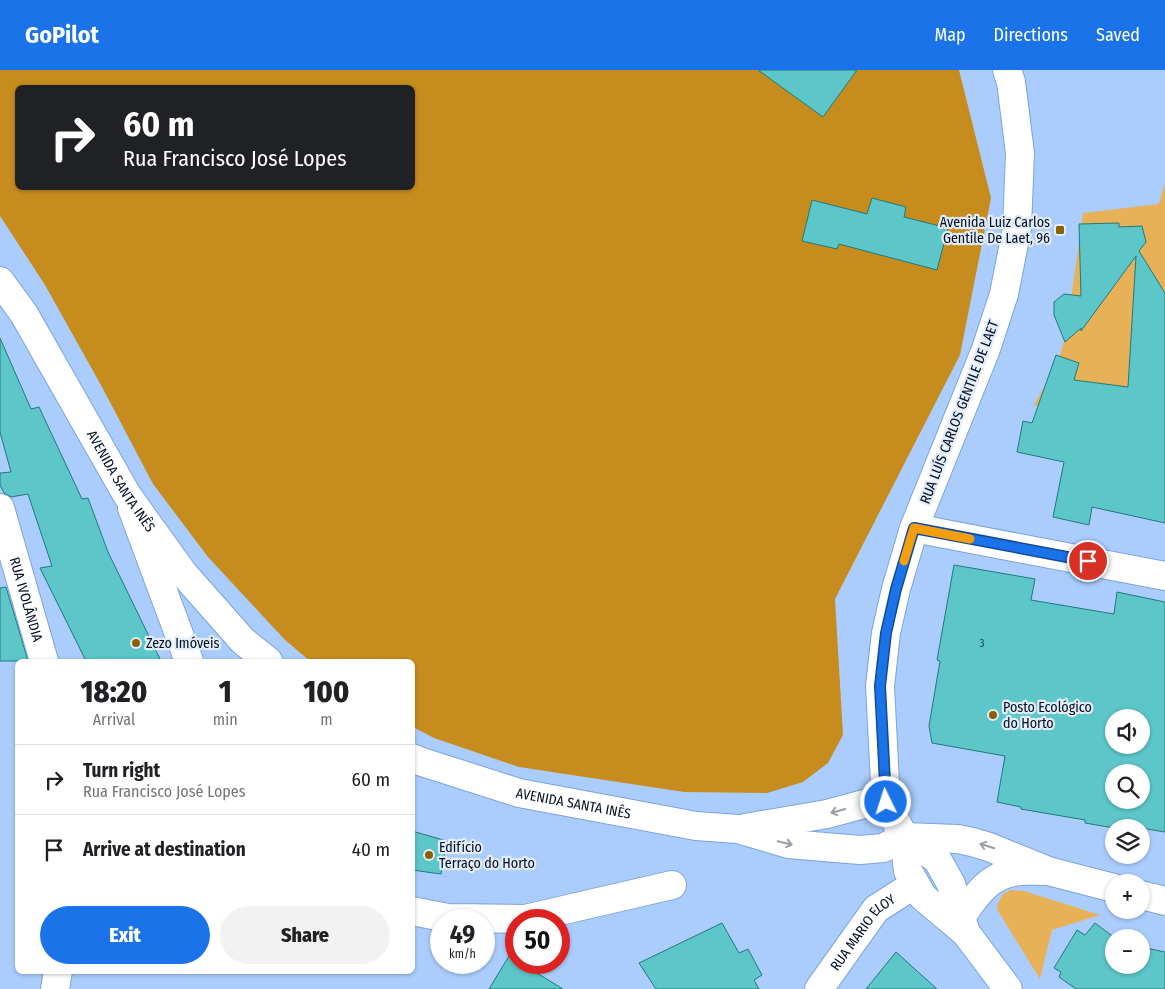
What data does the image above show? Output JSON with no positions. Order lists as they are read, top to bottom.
{
  "streets": {
    "main road": [
      "RUA LUÍS CARLOS GENTILE DE LAET",
      "AVENIDA SANTA INÊS",
      "RUA IVOLÂNDIA",
      "RUA MARIO ELOY"
    ]
  },
  "crossings": [
    ["RUA LUÍS CARLOS GENTILE DE LAET", "AVENIDA SANTA INÊS"]
  ],
  "places": {
    "transit": ["Avenida Luiz Carlos Gentile De Laet, 96"],
    "other": ["Zezo Imóveis", "Posto Ecológico do Horto", "Edifício Terraço do Horto"]
  },
  "house_numbers": ["3"],
  "page": {
    "header": "GoPilot",
    "nav": ["Map", "Directions", "Saved"],
    "turn": ["60 m", "Rua Francisco José Lopes"],
    "eta": [
      "18:20",
      "Arrival",
      "1",
      "min",
      "100",
      "m"
    ],
    "map_buttons": ["+", "−"],
    "list": [
      {
        "name": "Turn right",
        "note": "Rua Francisco José Lopes",
        "value": "60 m"
      },
      {
        "name": "Arrive at destination",
        "value": "40 m"
      }
    ],
    "buttons": ["Exit", "Share"],
    "speed": "49 km/h",
    "limit": "50"
  }
}
